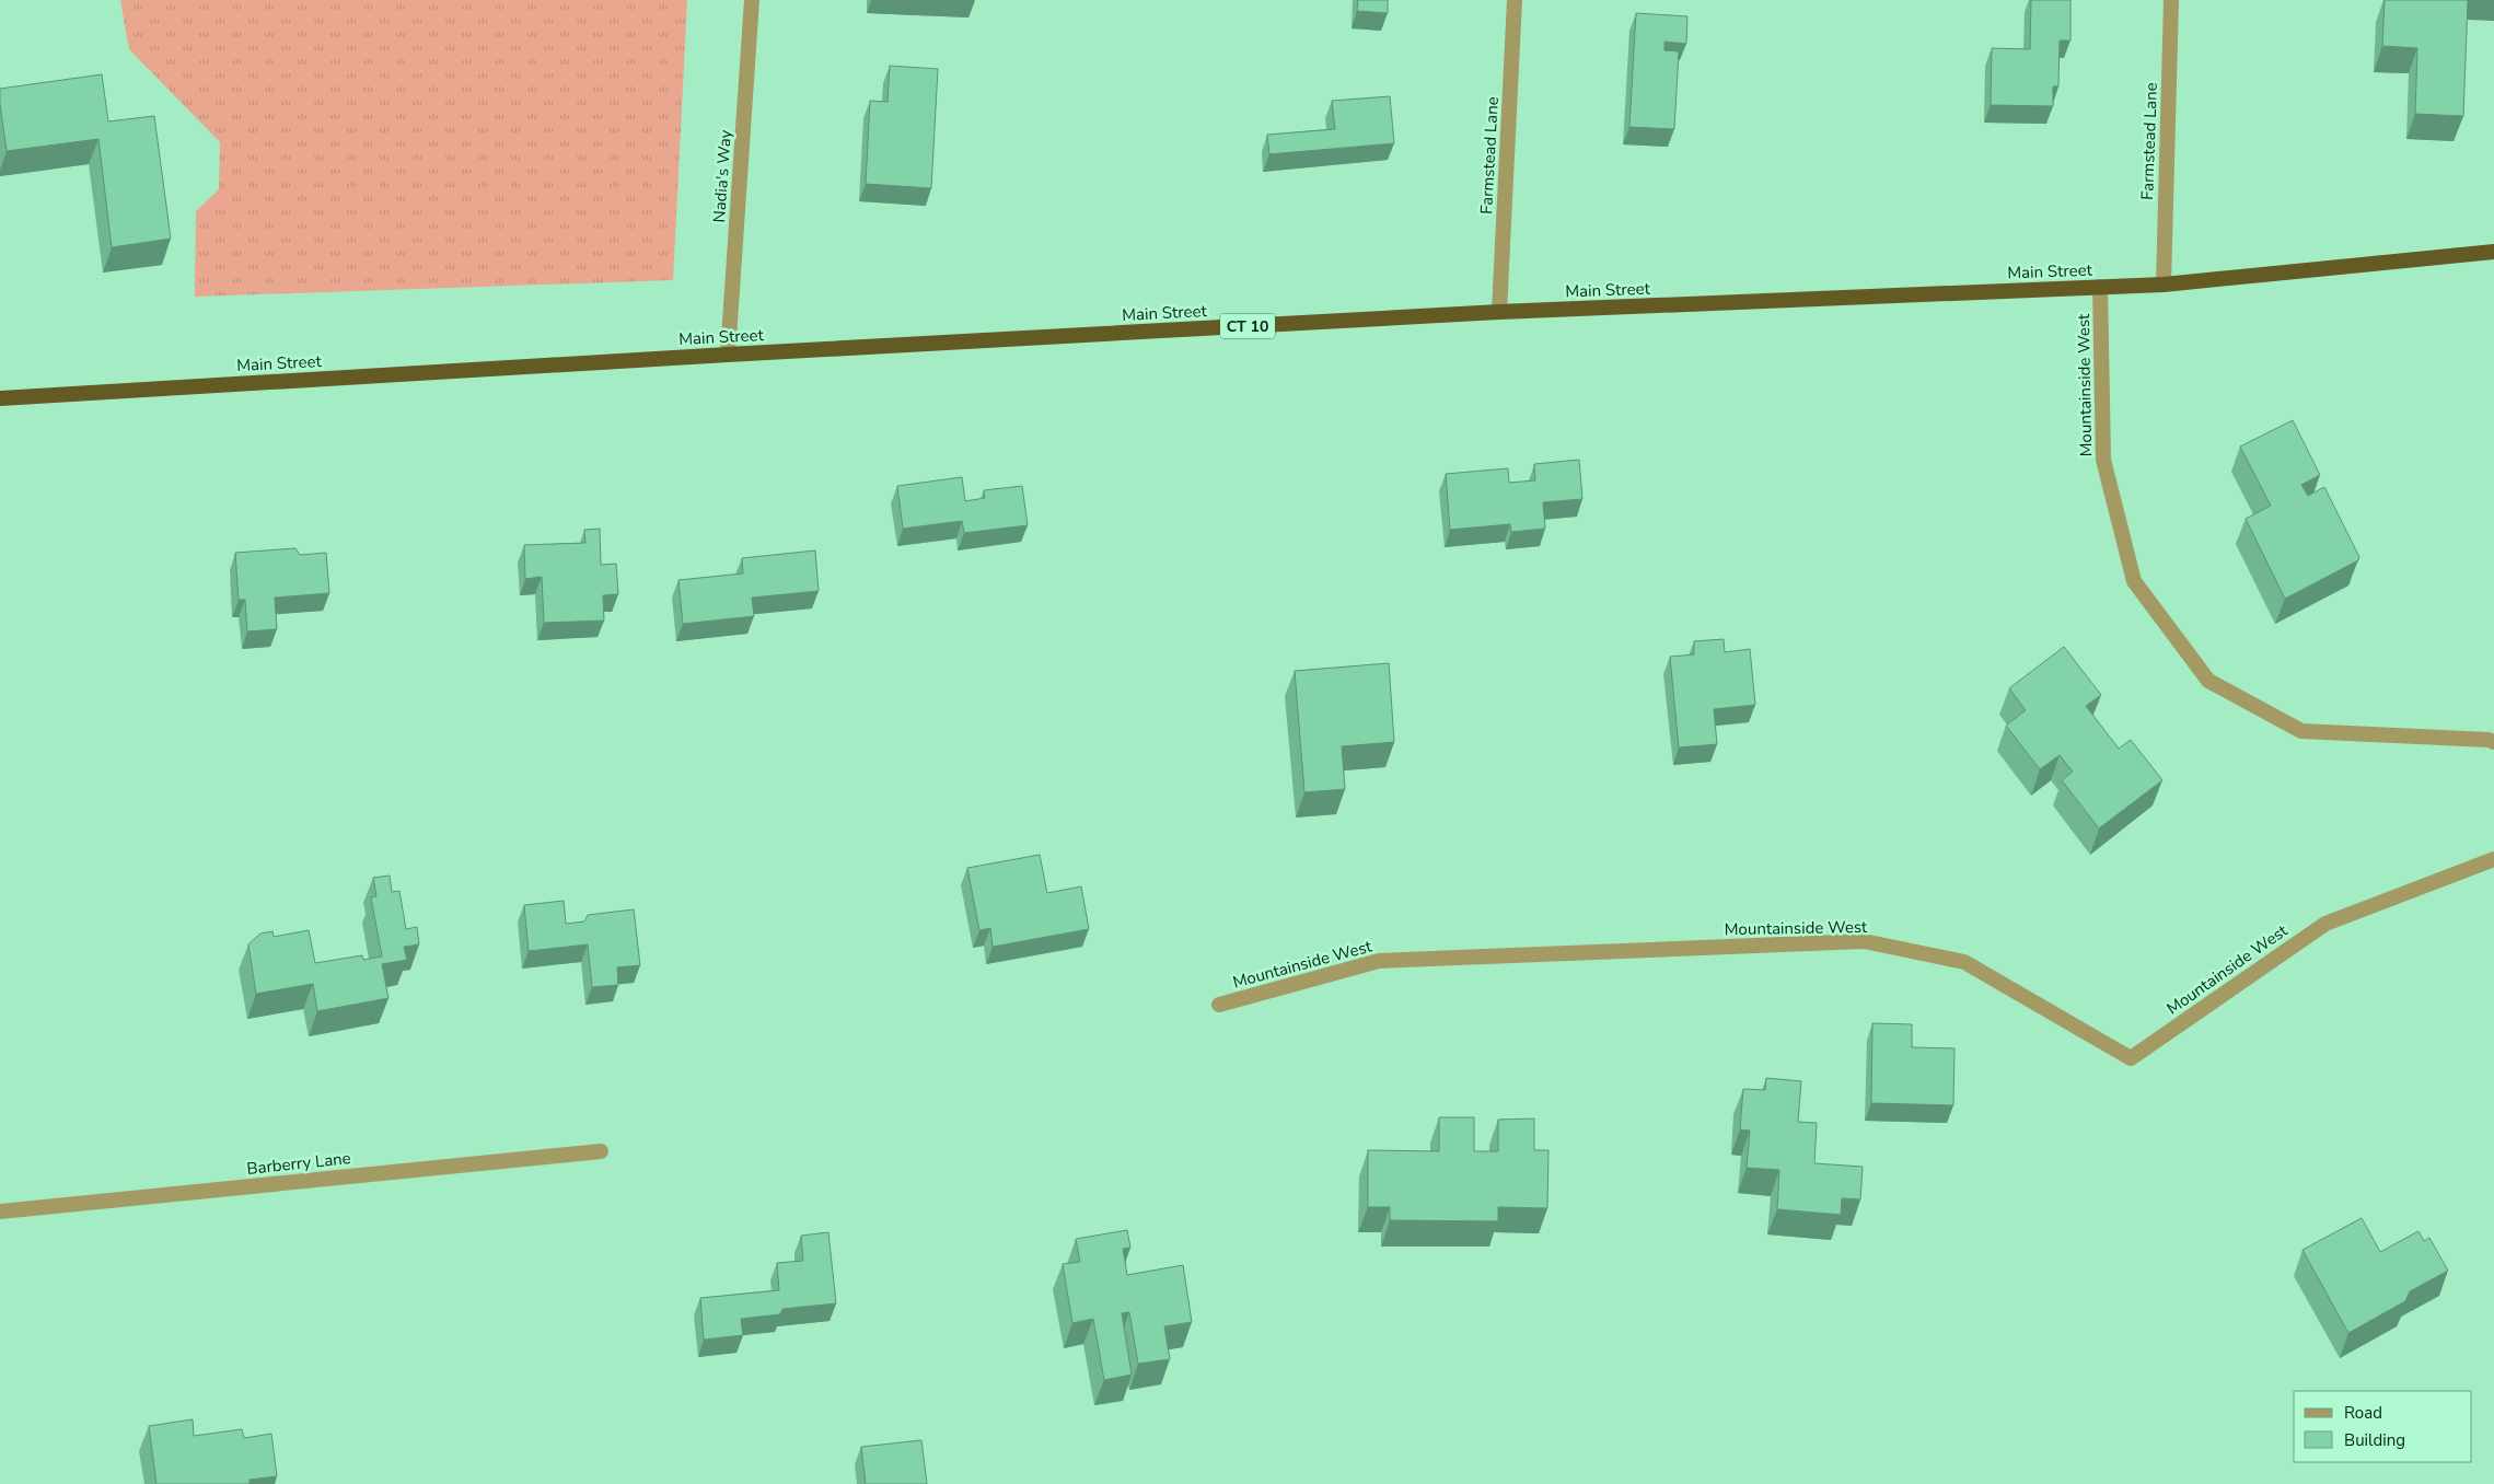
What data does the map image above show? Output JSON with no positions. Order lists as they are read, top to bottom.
{
  "streets": {
    "highway": ["Main Street", "CT 10"],
    "street": [
      "Farmstead Lane",
      "Nadia's Way",
      "Mountainside West",
      "Barberry Lane"
    ]
  },
  "crossings": [
    ["Farmstead Lane", "Main Street"],
    ["Nadia's Way", "Main Street"],
    ["Main Street", "Mountainside West"]
  ],
  "legend": ["Road", "Building"]
}
